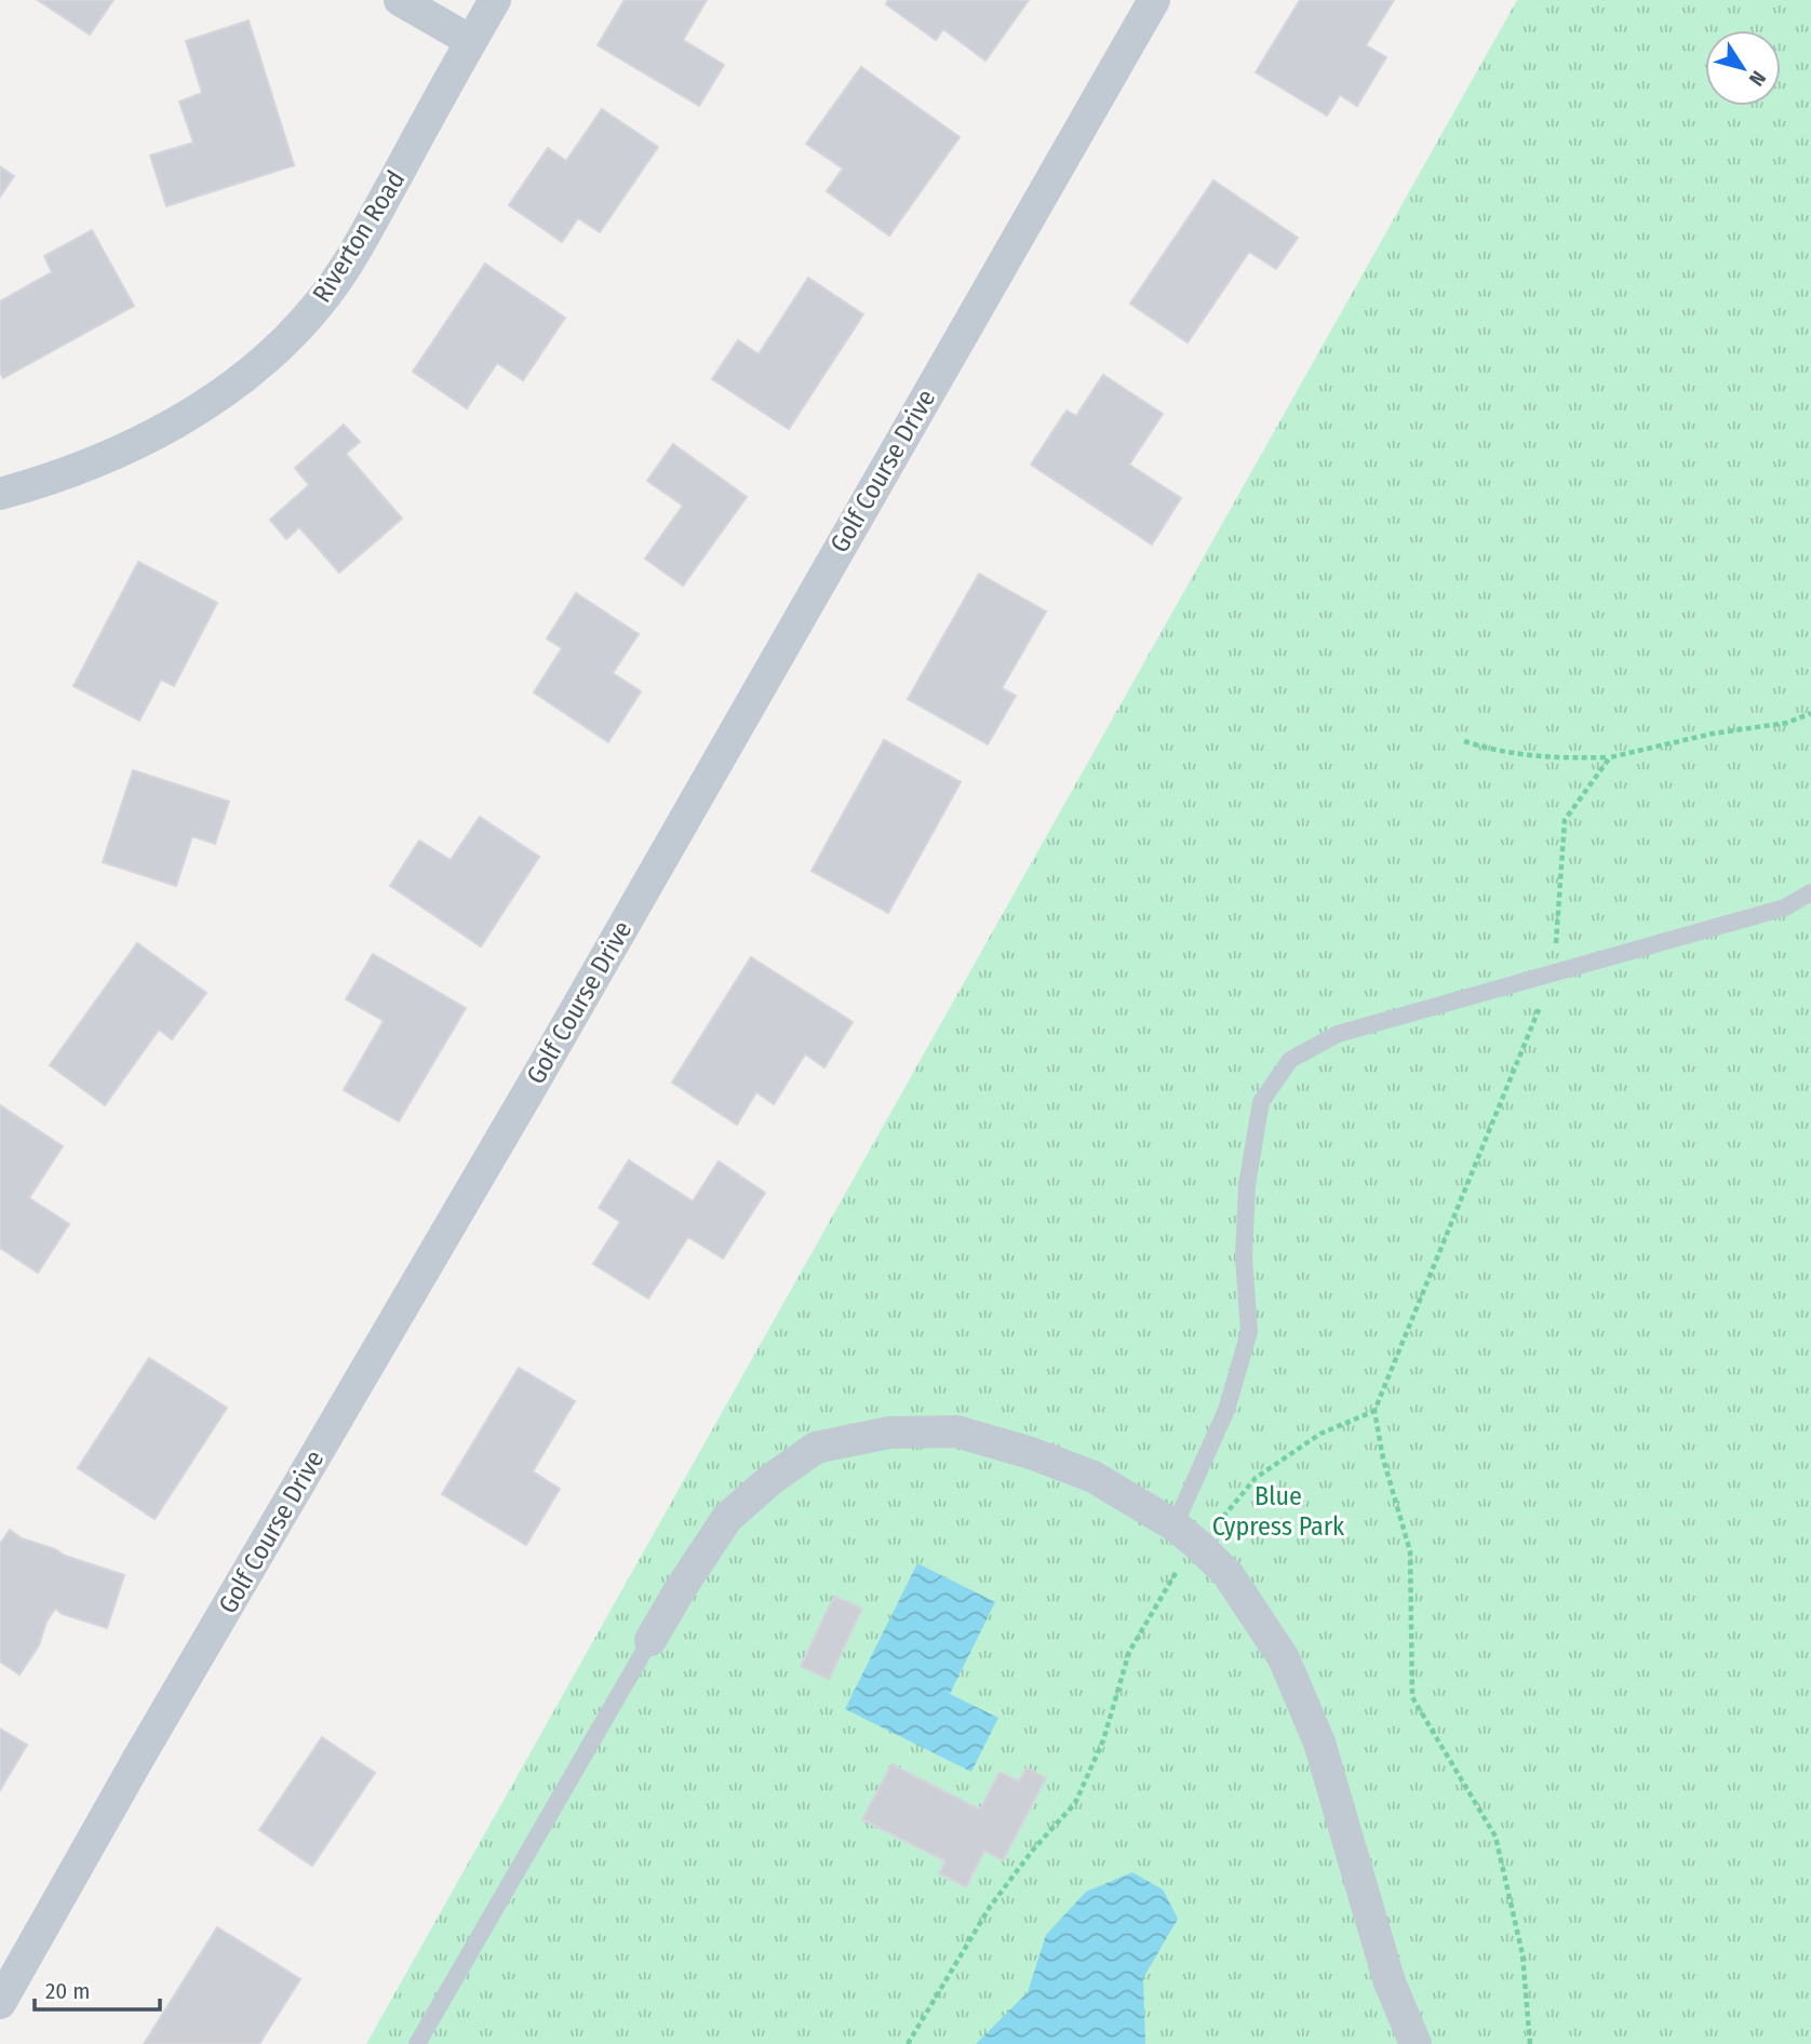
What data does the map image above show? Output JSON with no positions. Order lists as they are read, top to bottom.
{
  "streets": {
    "street": ["Riverton Road", "Golf Course Drive"]
  },
  "parks": ["Blue Cypress Park"],
  "scale_bar": "20 m",
  "north": "bottom right"
}
